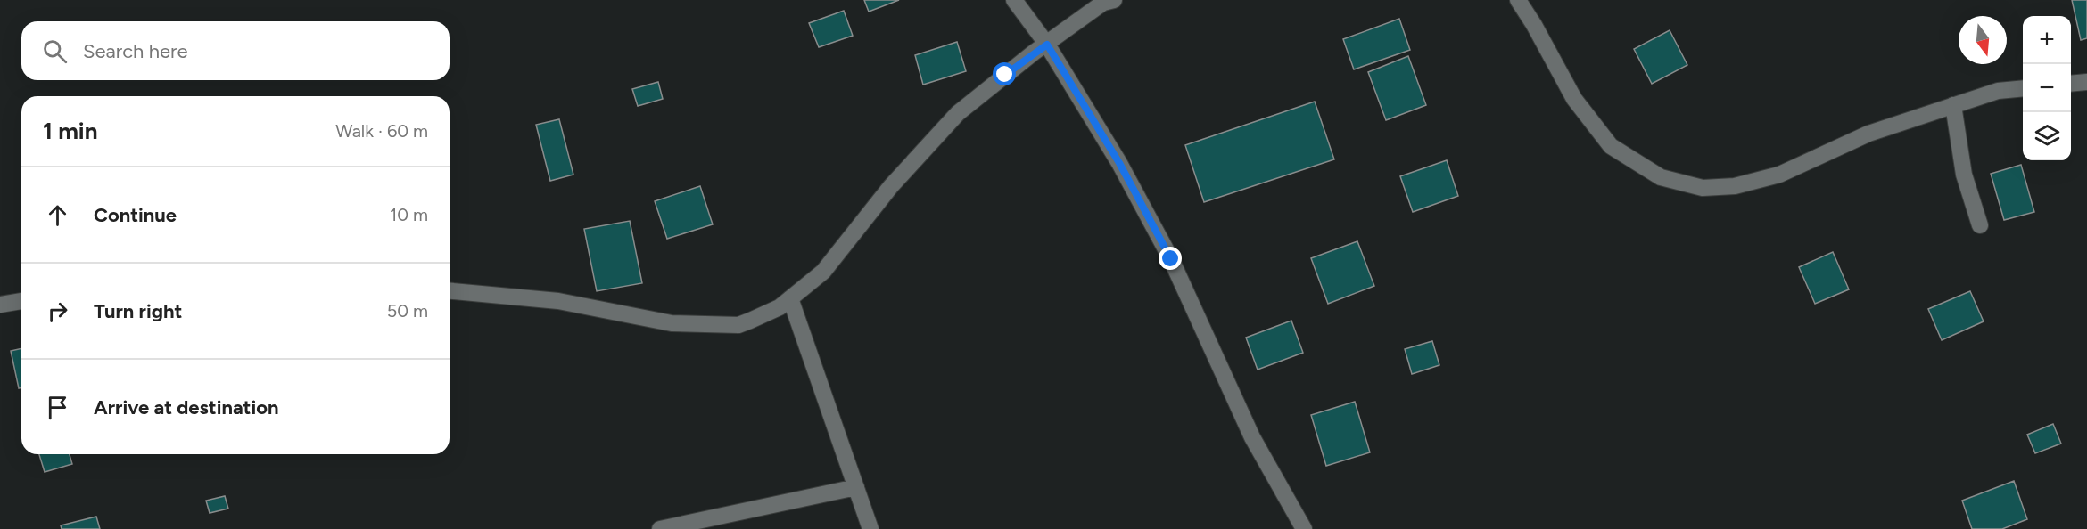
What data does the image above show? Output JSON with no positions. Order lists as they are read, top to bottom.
{
  "north": "bottom",
  "page": {
    "map_buttons": ["+", "−"],
    "search": "Search here",
    "heading": ["1 min", "Walk · 60 m"],
    "list": [
      ["Continue", "10 m"],
      ["Turn right", "50 m"],
      "Arrive at destination"
    ]
  }
}
